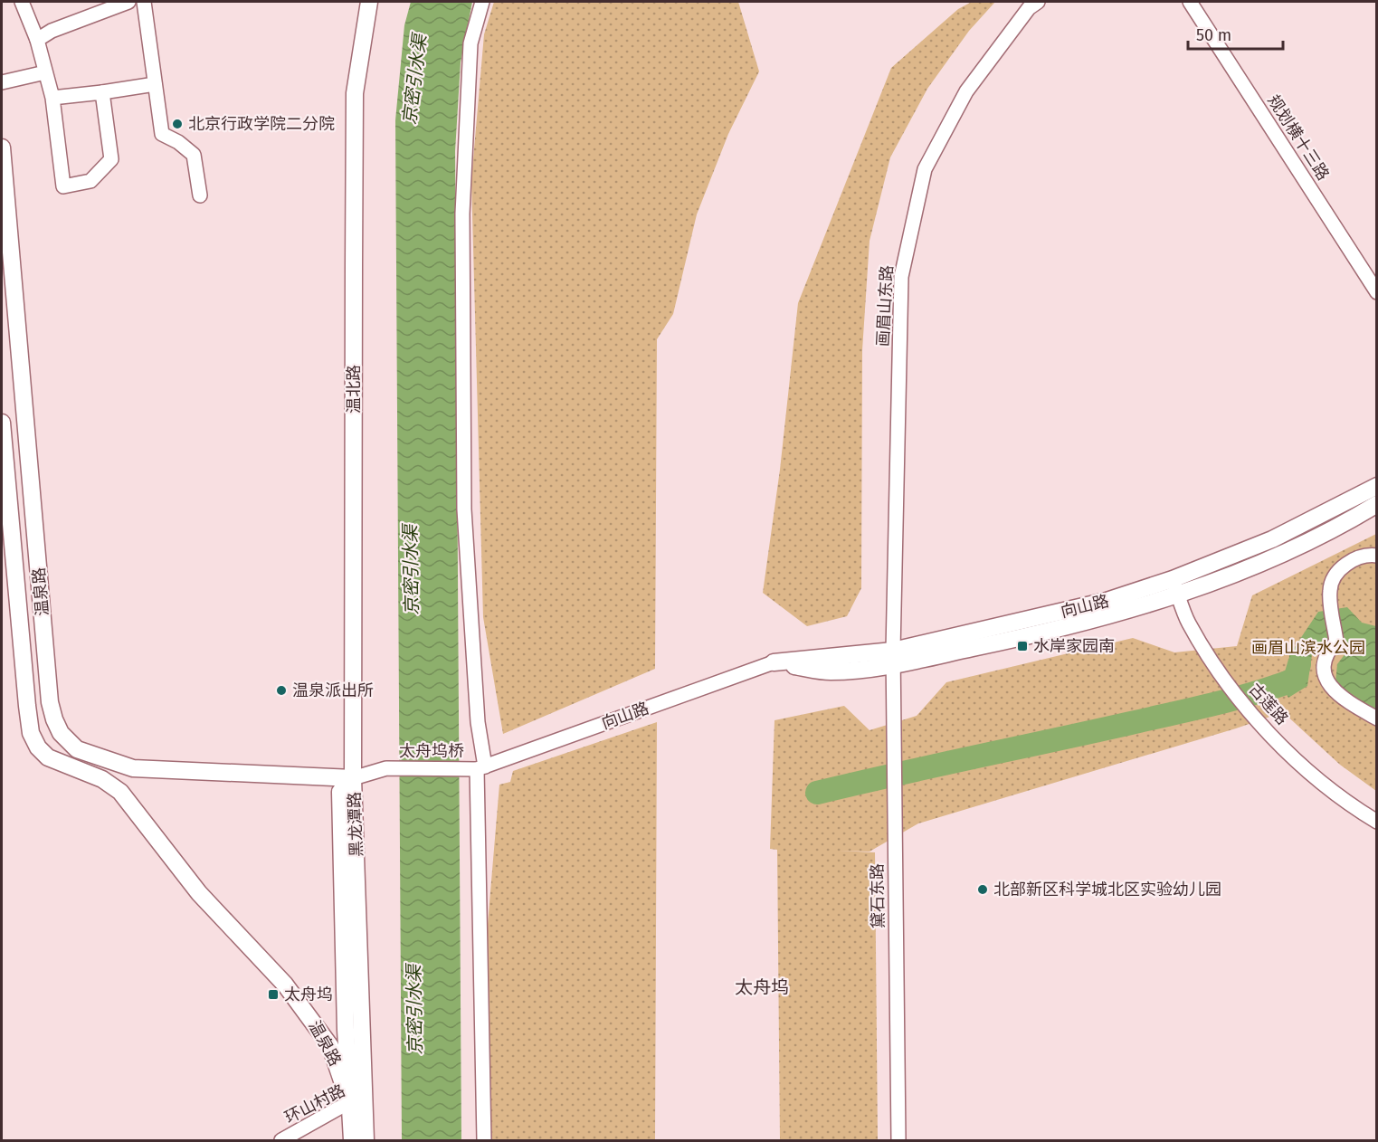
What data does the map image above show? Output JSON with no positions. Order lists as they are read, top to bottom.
{
  "streets": {
    "main road": [
      "温北路",
      "温泉路",
      "向山路",
      "黑龙潭路"
    ],
    "street": [
      "规划横十三路",
      "画眉山东路",
      "古莲路",
      "太舟坞桥",
      "黛石东路",
      "环山村路"
    ]
  },
  "crossings": [
    ["画眉山东路", "向山路"],
    ["画眉山东路", "黛石东路"],
    ["温北路", "温泉路"],
    ["温北路", "太舟坞桥"],
    ["温北路", "黑龙潭路"],
    ["温泉路", "太舟坞桥"],
    ["温泉路", "黑龙潭路"],
    ["温泉路", "环山村路"],
    ["向山路", "古莲路"],
    ["向山路", "太舟坞桥"],
    ["向山路", "黛石东路"],
    ["太舟坞桥", "黑龙潭路"],
    ["黑龙潭路", "环山村路"]
  ],
  "districts": ["太舟坞"],
  "water": ["京密引水渠"],
  "parks": ["画眉山滨水公园"],
  "places": {
    "other": ["北京行政学院二分院", "温泉派出所", "北部新区科学城北区实验幼儿园"],
    "transit": ["水岸家园南", "太舟坞"]
  },
  "scale_bar": "50 m"
}
